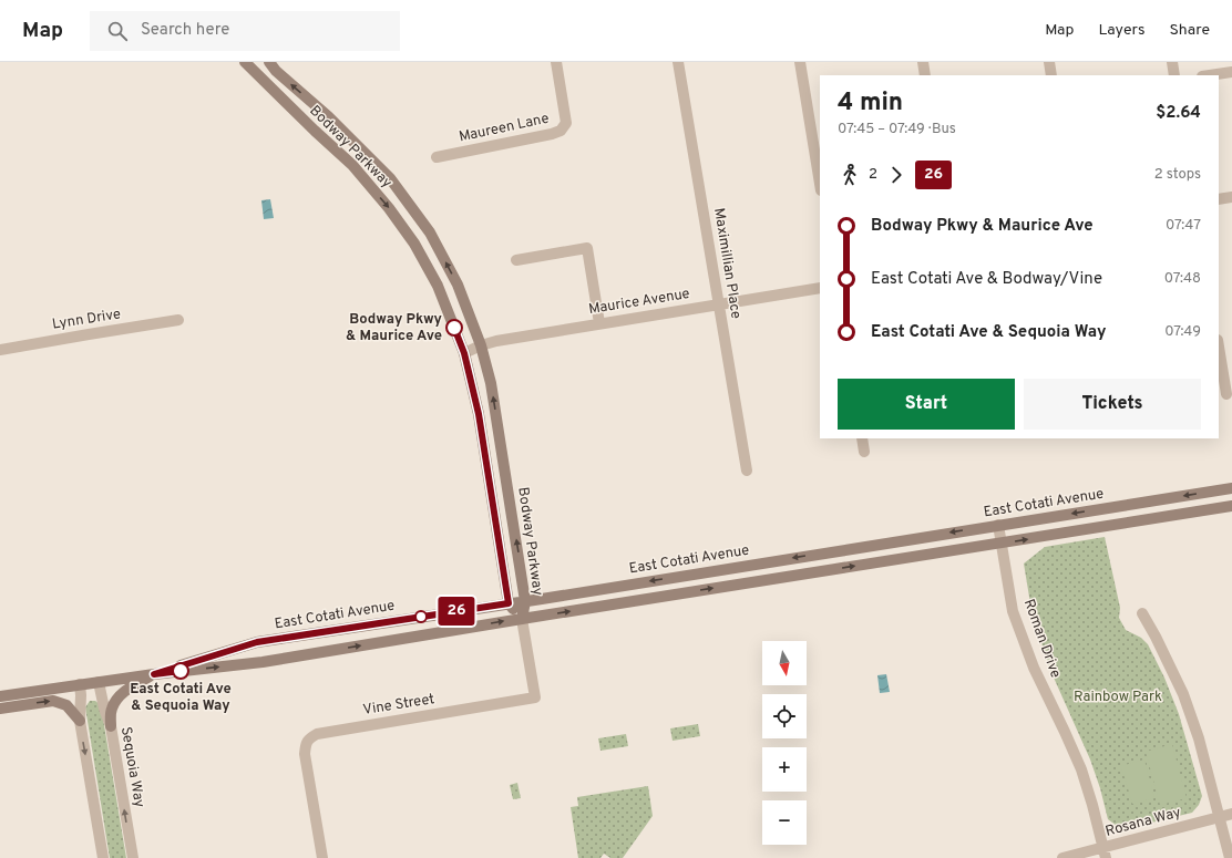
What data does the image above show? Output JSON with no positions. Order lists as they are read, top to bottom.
{
  "streets": {
    "main road": ["Bodway Parkway", "East Cotati Avenue"],
    "street": [
      "Maureen Lane",
      "Maximillian Place",
      "Maurice Avenue",
      "Lynn Drive",
      "Roman Drive",
      "Vine Street",
      "Sequoia Way",
      "Rosana Way"
    ]
  },
  "crossings": [
    ["Bodway Parkway", "Maurice Avenue"],
    ["Bodway Parkway", "East Cotati Avenue"],
    ["Bodway Parkway", "Vine Street"],
    ["Maximillian Place", "Maurice Avenue"],
    ["East Cotati Avenue", "Roman Drive"],
    ["East Cotati Avenue", "Vine Street"],
    ["East Cotati Avenue", "Sequoia Way"],
    ["Roman Drive", "Rosana Way"]
  ],
  "parks": ["Rainbow Park"],
  "places": ["Bodway Pkwy & Maurice Ave", "East Cotati Ave & Sequoia Way"],
  "lines": ["bus line 26"],
  "north": "bottom",
  "page": {
    "header": "Map",
    "search": "Search here",
    "nav": ["Map", "Layers", "Share"],
    "on_map": "26",
    "heading": ["4 min", "07:45 – 07:49 · Bus", "$2.64"],
    "legs": ["2", "26", "2 stops"],
    "list": [
      {
        "name": "Bodway Pkwy & Maurice Ave",
        "value": "07:47"
      },
      {
        "name": "East Cotati Ave & Bodway/Vine",
        "value": "07:48"
      },
      {
        "name": "East Cotati Ave & Sequoia Way",
        "value": "07:49"
      }
    ],
    "buttons": ["Start", "Tickets"],
    "map_buttons": ["+", "−"]
  }
}
